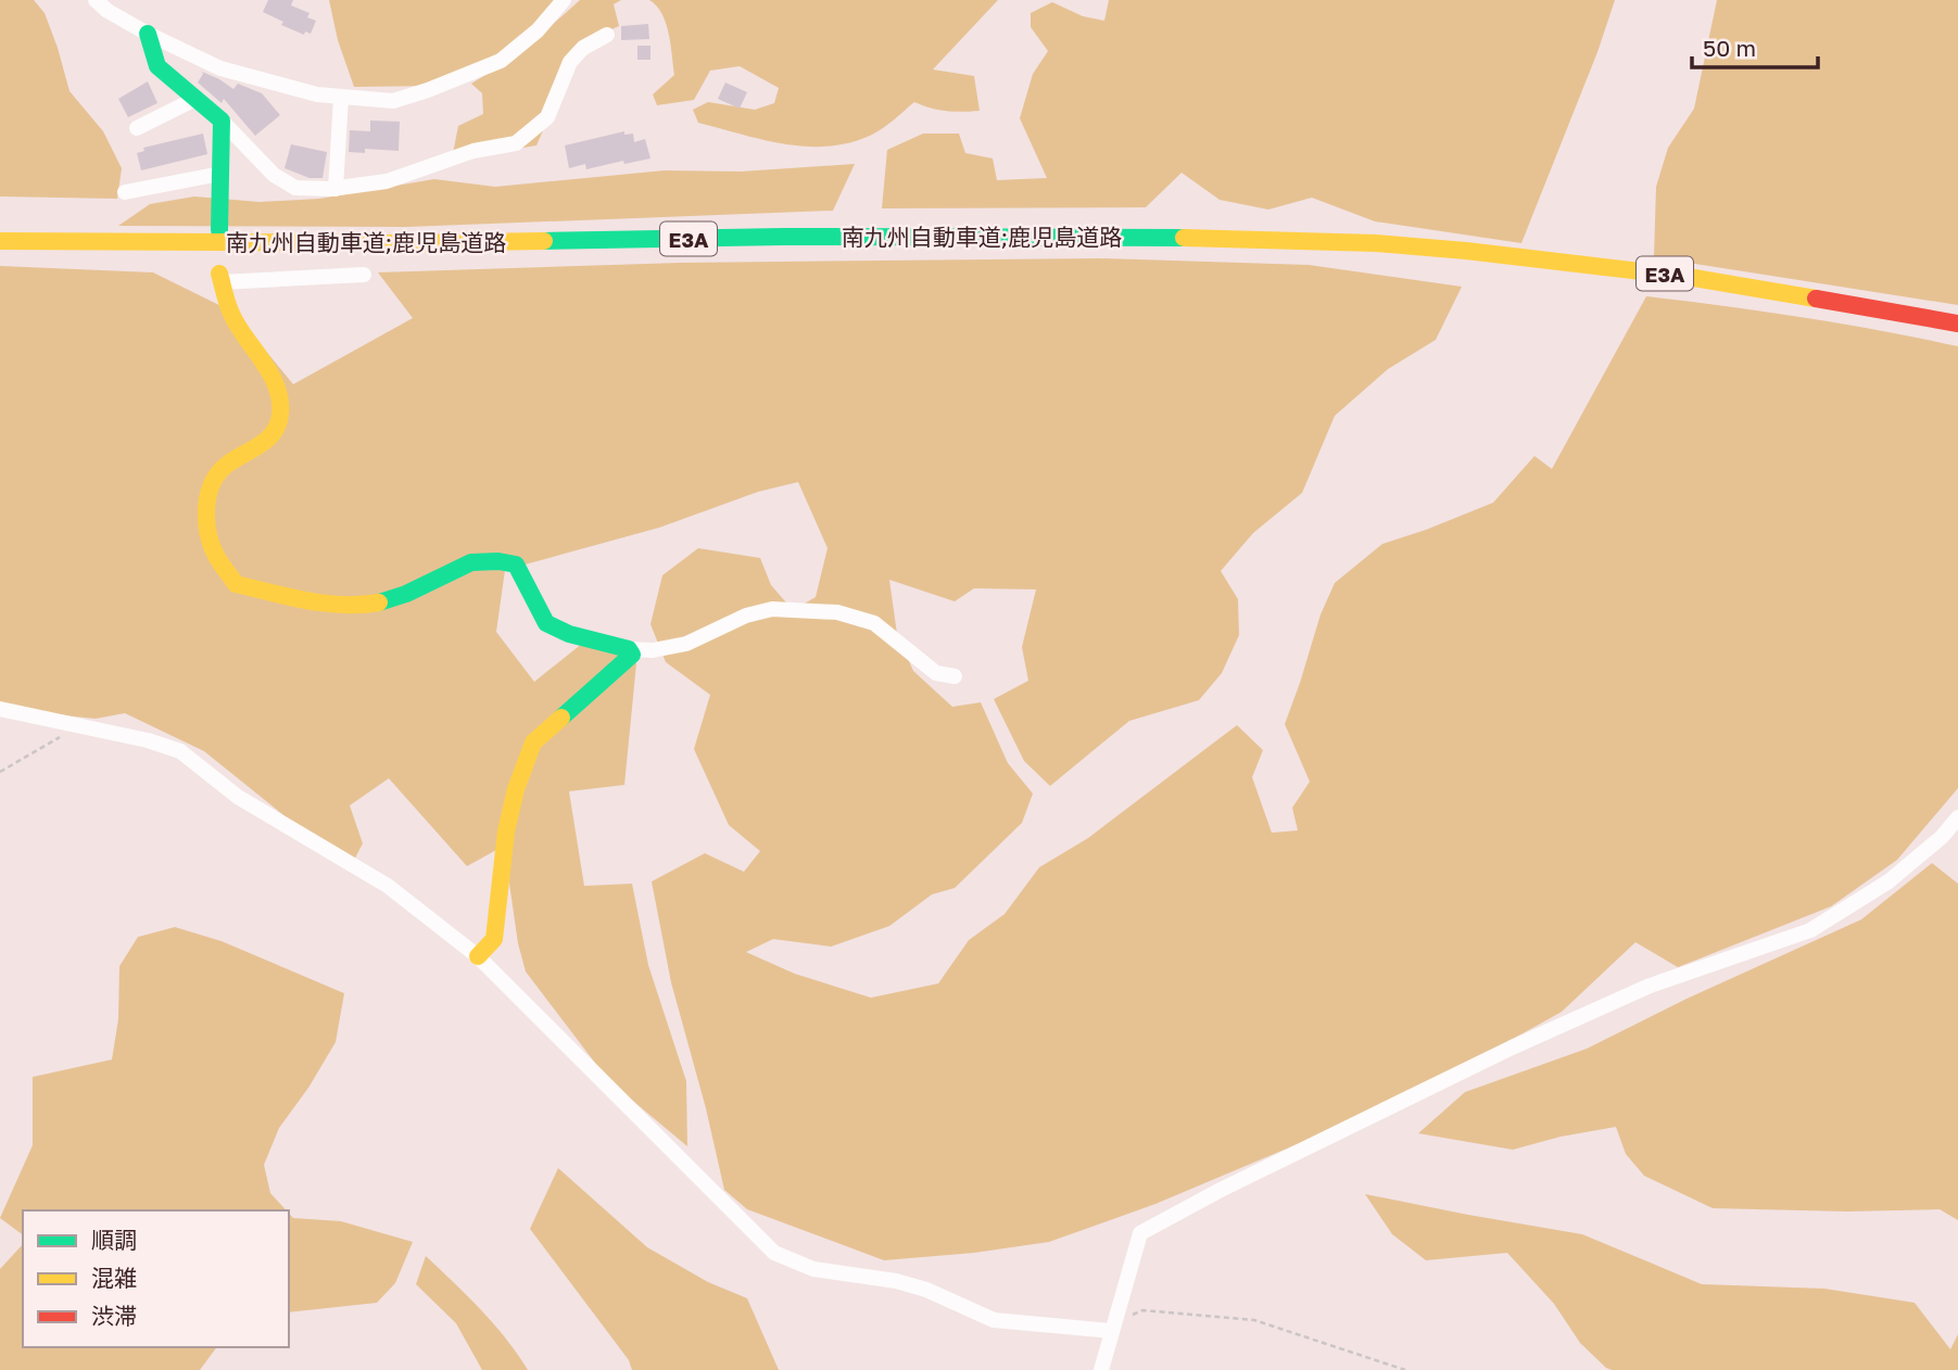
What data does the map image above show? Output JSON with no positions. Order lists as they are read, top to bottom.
{
  "streets": {
    "main road": ["南九州自動車道;鹿児島道路", "E3A"]
  },
  "legend": ["順調", "混雑", "渋滞"],
  "scale_bar": "50 m"
}
